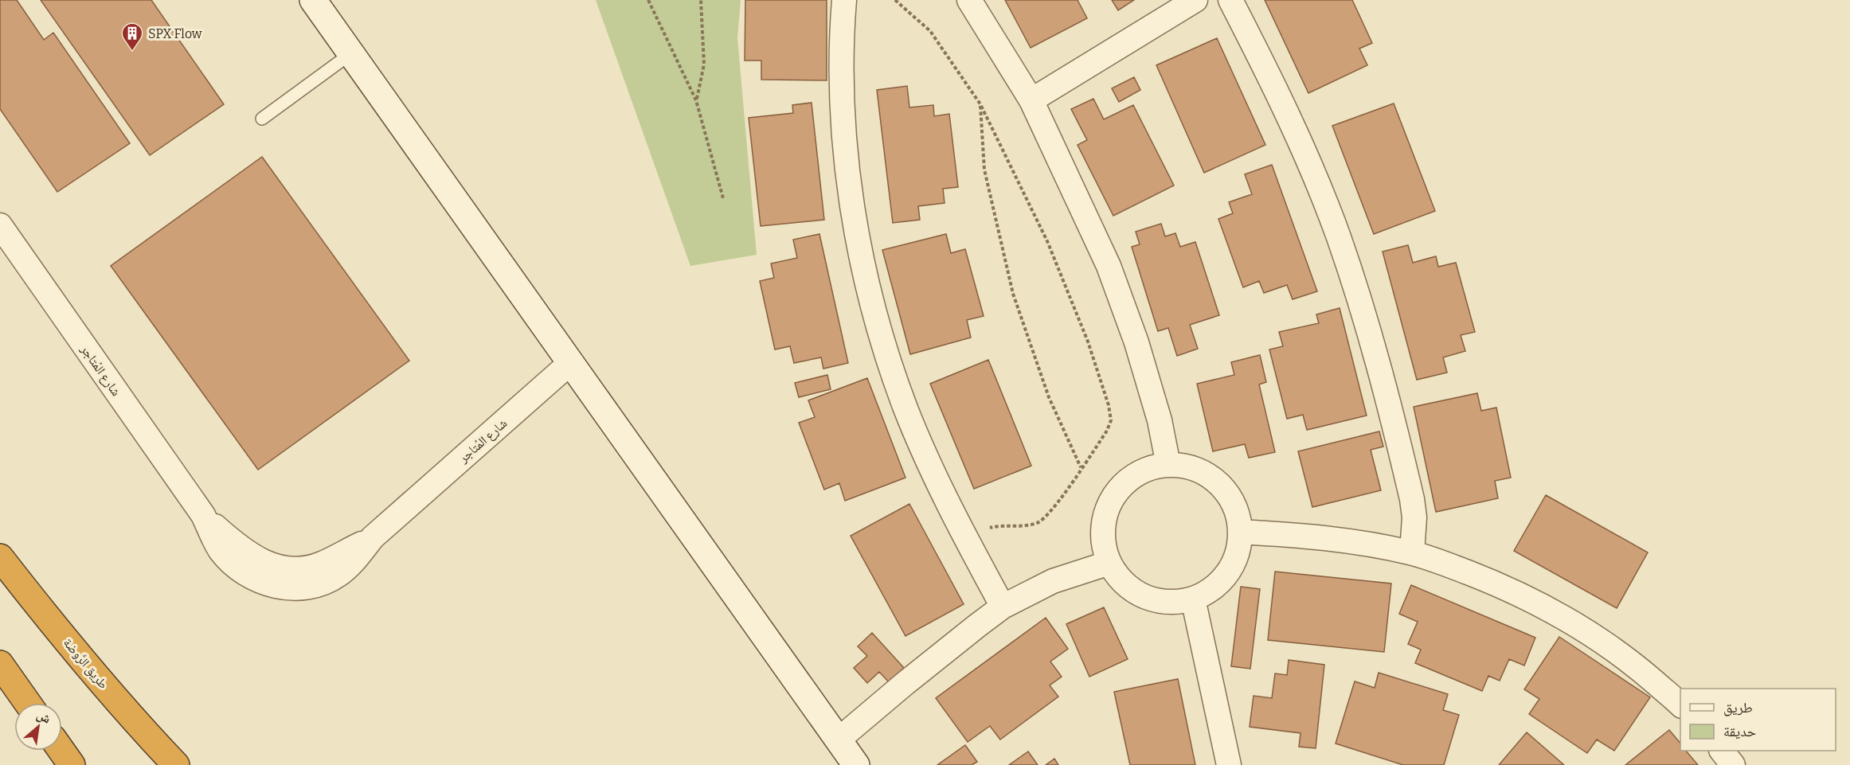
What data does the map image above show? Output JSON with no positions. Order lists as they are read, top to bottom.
{
  "streets": {
    "highway": ["طريق الرَّوضة"],
    "street": ["شارع المُتاجر"]
  },
  "places": {
    "building": ["SPX Flow"]
  },
  "legend": ["طريق", "حديقة"],
  "north": "top right"
}
